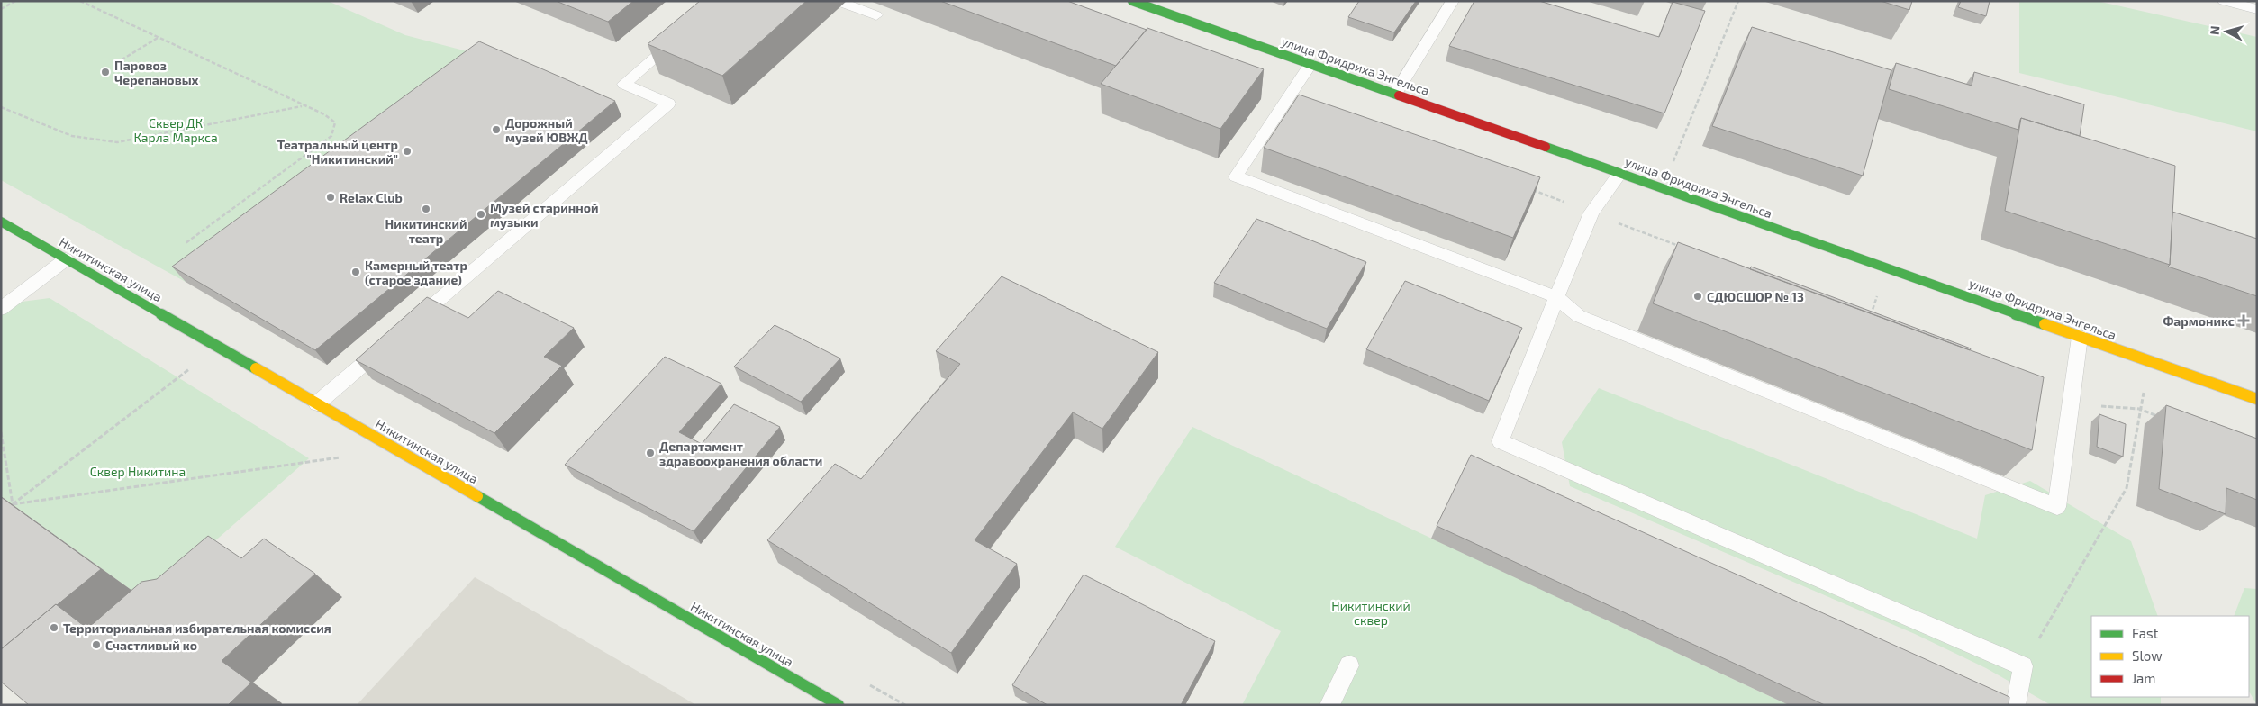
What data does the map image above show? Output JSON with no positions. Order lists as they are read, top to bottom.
{
  "streets": {
    "street": ["улица Фридриха Энгельса", "Никитинская улица"]
  },
  "parks": ["Сквер ДК Карла Маркса", "Сквер Никитина", "Никитинский сквер"],
  "places": {
    "other": [
      "Паровоз Черепановых",
      "Дорожный музей ЮВЖД",
      "Театральный центр \"Никитинский\"",
      "Relax Club",
      "Никитинский театр",
      "Музей старинной музыки",
      "Камерный театр (старое здание)",
      "СДЮСШОР № 13",
      "Департамент здравоохранения области",
      "Территориальная избирательная комиссия",
      "Счастливый ко"
    ],
    "health": ["Фармоникс"]
  },
  "legend": ["Fast", "Slow", "Jam"],
  "north": "left"
}
